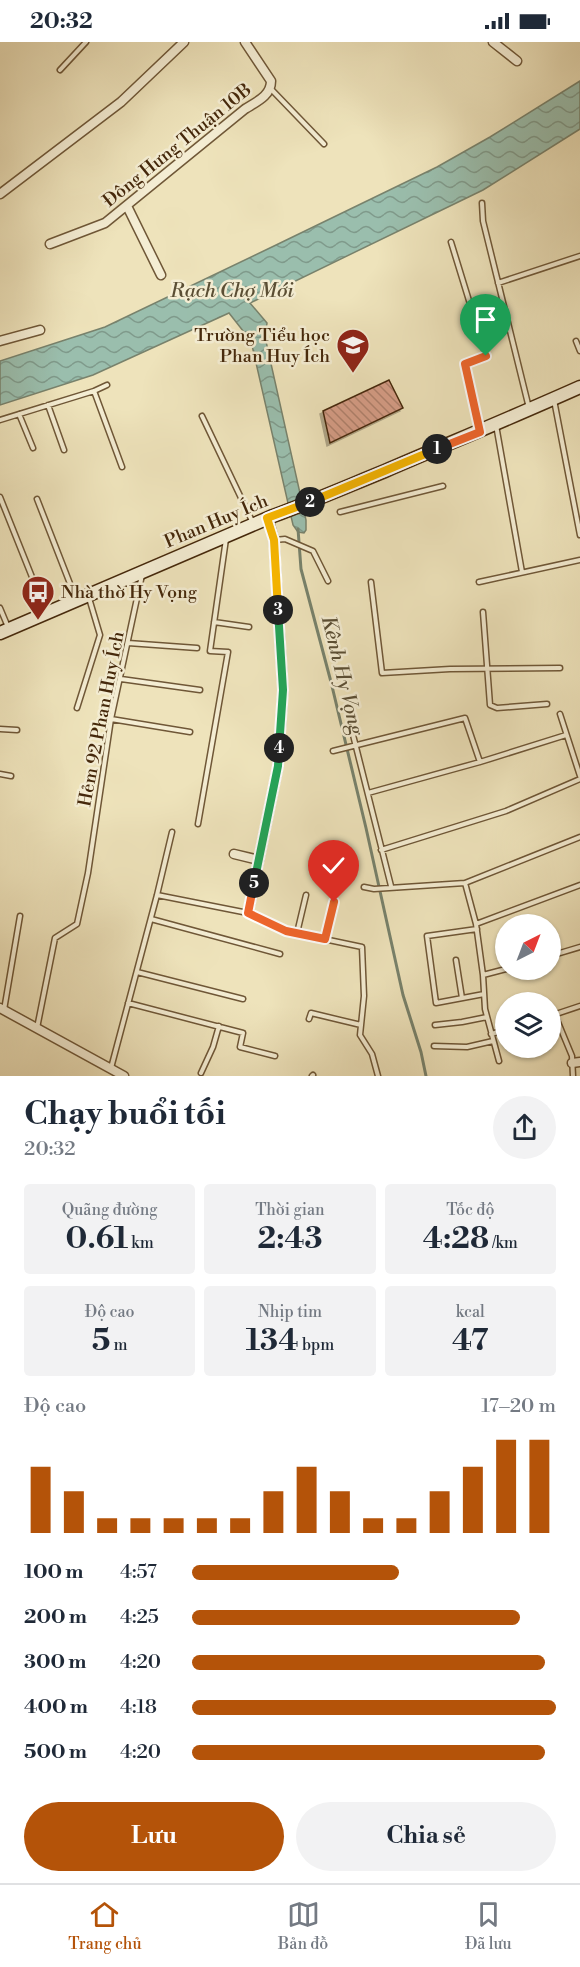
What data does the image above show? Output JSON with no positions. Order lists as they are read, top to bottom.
{
  "streets": {
    "main road": ["Phan Huy Ích"],
    "street": ["Đông Hưng Thuận 10B"],
    "lane": ["Hẻm 92 Phan Huy Ích"]
  },
  "crossings": [
    ["Phan Huy Ích", "Hẻm 92 Phan Huy Ích"]
  ],
  "water": ["Rạch Chợ Mới", "Kênh Hy Vọng"],
  "places": {
    "school or university": ["Trường Tiểu học Phan Huy Ích"],
    "bus stop": ["Nhà thờ Hy Vọng"]
  },
  "north": "top right",
  "page": {
    "status": "20:32",
    "pins": [
      "1",
      "2",
      "3",
      "4",
      "5"
    ],
    "heading": ["Chạy buổi tối", "20:32"],
    "stats": [
      ["Quãng đường", "0.61 km"],
      ["Thời gian", "2:43"],
      ["Tốc độ", "4:28 /km"],
      ["Độ cao", "5 m"],
      ["Nhịp tim", "134 bpm"],
      ["kcal", "47"]
    ],
    "chart": ["Độ cao", "17–20 m"],
    "list": [
      {
        "name": "100 m",
        "note": "4:57"
      },
      {
        "name": "200 m",
        "note": "4:25"
      },
      {
        "name": "300 m",
        "note": "4:20"
      },
      {
        "name": "400 m",
        "note": "4:18"
      },
      {
        "name": "500 m",
        "note": "4:20"
      }
    ],
    "buttons": ["Lưu", "Chia sẻ"],
    "tabs": ["Trang chủ", "Bản đồ", "Đã lưu"]
  }
}
